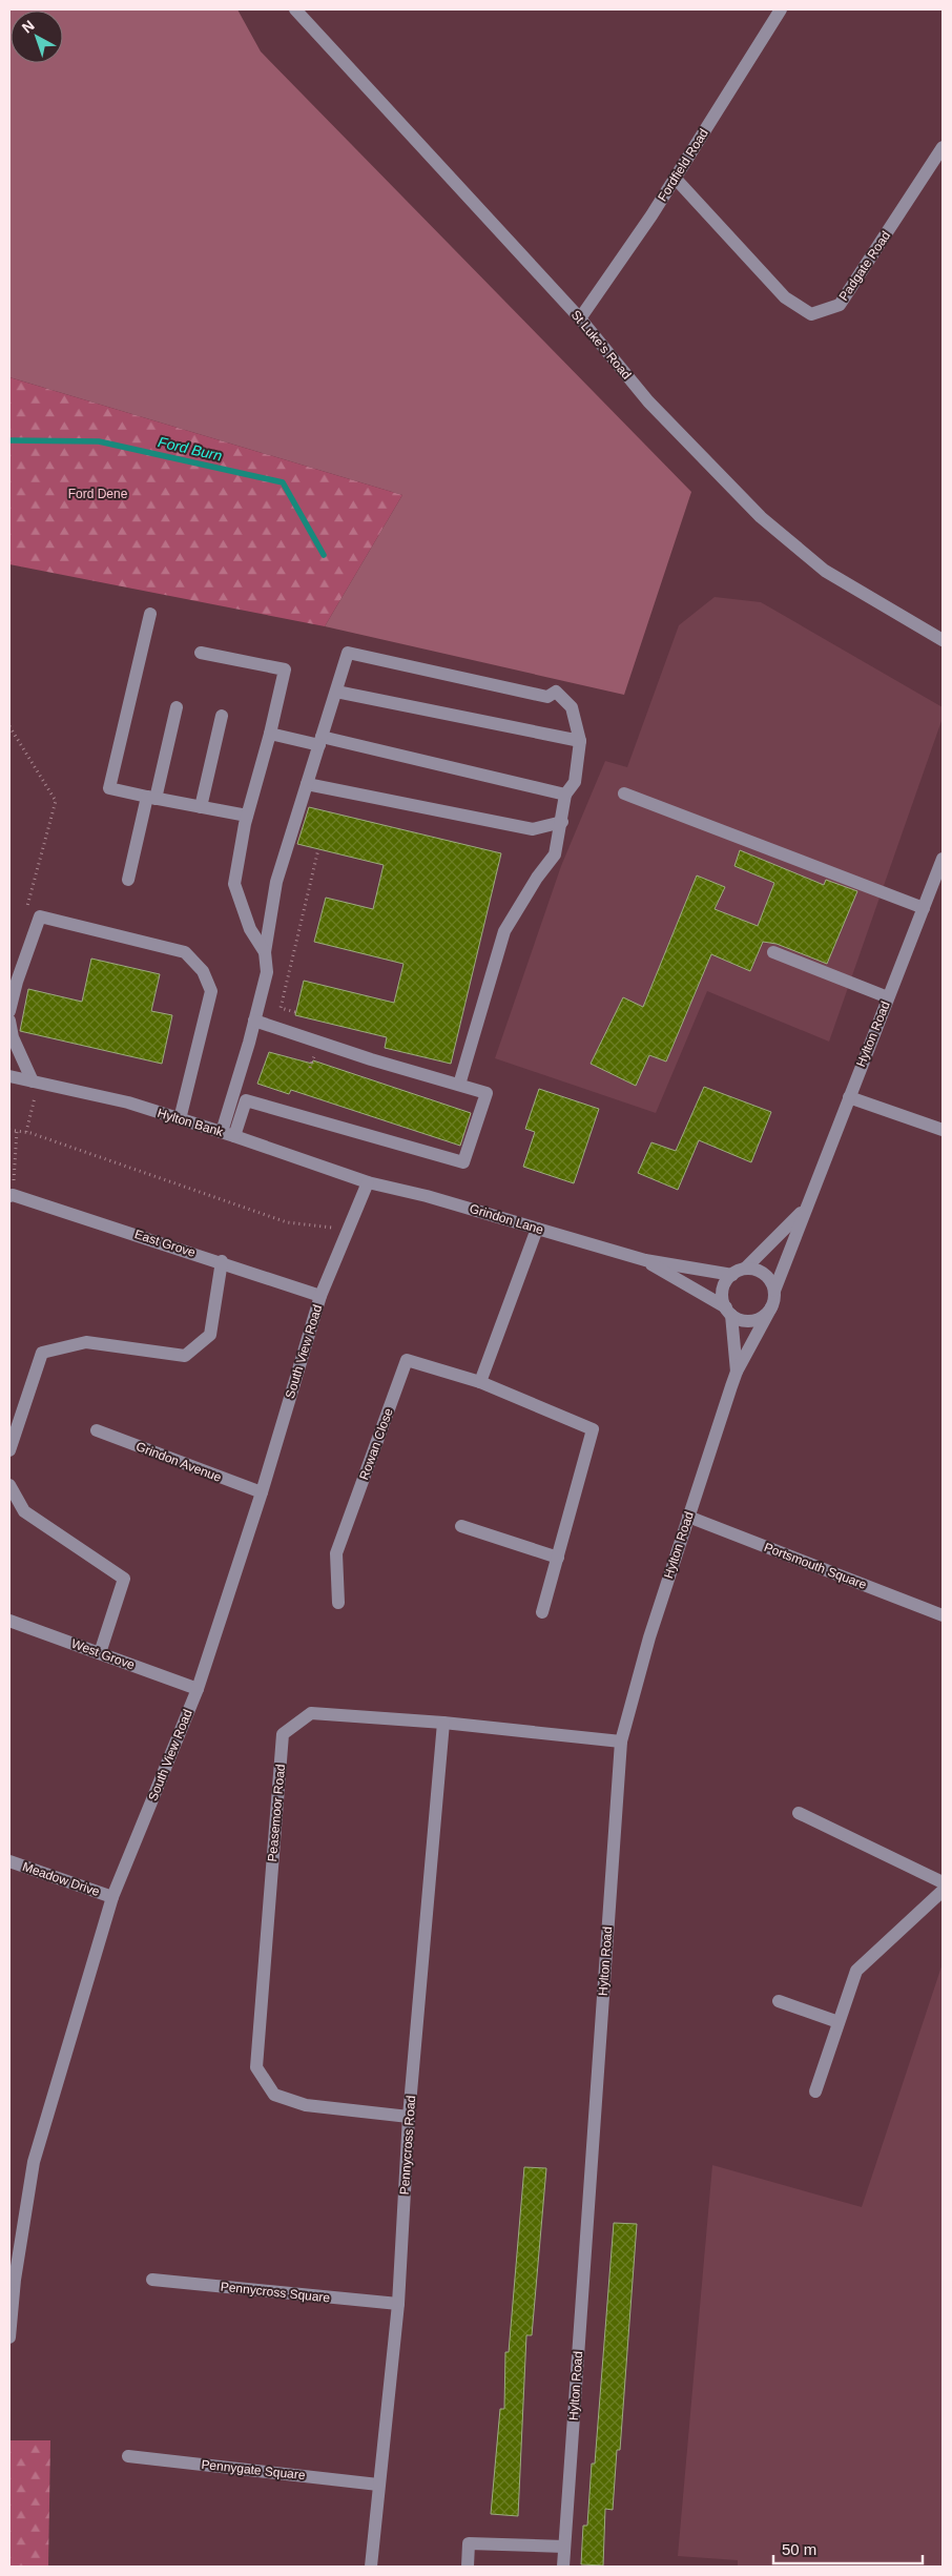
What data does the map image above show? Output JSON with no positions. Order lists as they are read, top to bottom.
{
  "streets": {
    "street": [
      "Fordfield Road",
      "Padgate Road",
      "St Luke's Road",
      "Hylton Road",
      "Hylton Bank",
      "Grindon Lane",
      "East Grove",
      "South View Road",
      "Rowan Close",
      "Grindon Avenue",
      "Portsmouth Square",
      "West Grove",
      "Peasemoor Road",
      "Meadow Drive",
      "Pennycross Road",
      "Pennycross Square",
      "Pennygate Square"
    ]
  },
  "crossings": [
    ["Fordfield Road", "Padgate Road"],
    ["Fordfield Road", "St Luke's Road"],
    ["Hylton Road", "Grindon Lane"],
    ["Hylton Road", "Portsmouth Square"],
    ["Hylton Road", "Peasemoor Road"],
    ["Hylton Bank", "Grindon Lane"],
    ["Hylton Bank", "South View Road"],
    ["Grindon Lane", "South View Road"],
    ["East Grove", "South View Road"],
    ["South View Road", "Grindon Avenue"],
    ["South View Road", "West Grove"],
    ["South View Road", "Meadow Drive"],
    ["Peasemoor Road", "Pennycross Road"],
    ["Pennycross Road", "Pennycross Square"],
    ["Pennycross Road", "Pennygate Square"]
  ],
  "water": ["Ford Burn"],
  "parks": ["Ford Dene"],
  "scale_bar": "50 m",
  "north": "top left"
}
